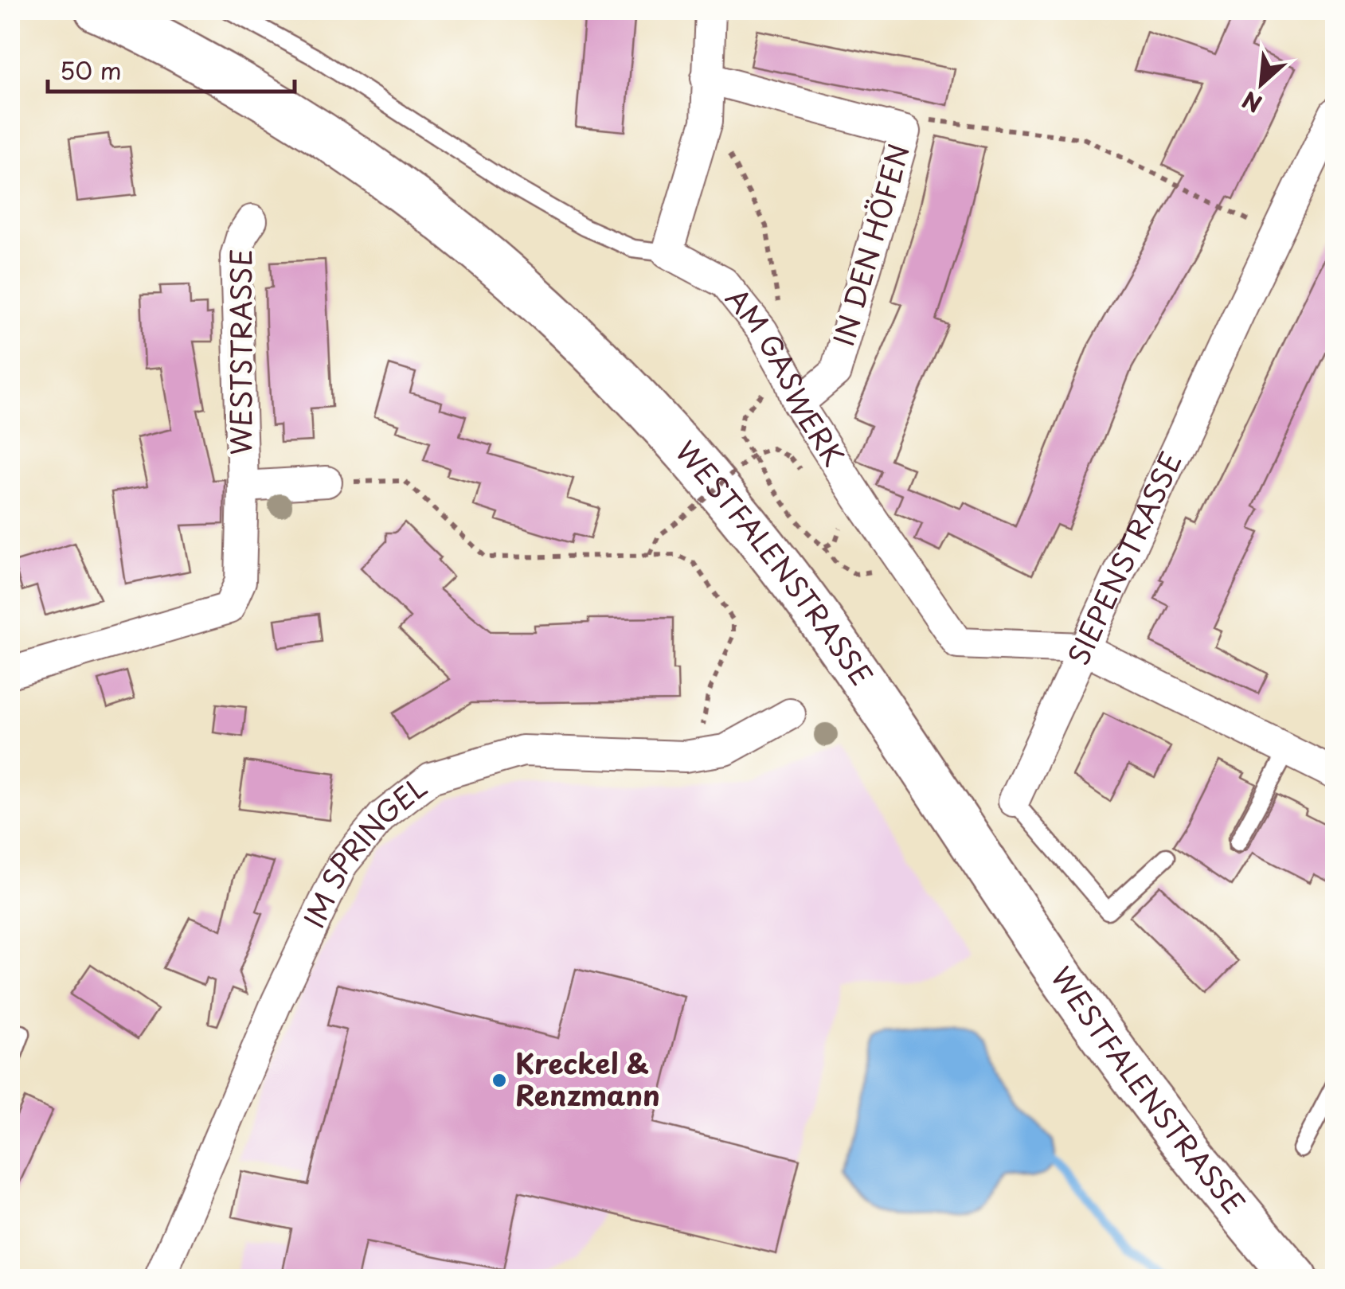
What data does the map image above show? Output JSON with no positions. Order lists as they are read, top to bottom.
{
  "streets": {
    "main road": ["WESTFALENSTRASSE"],
    "street": [
      "IN DEN HÖFEN",
      "WESTSTRASSE",
      "AM GASWERK",
      "SIEPENSTRASSE",
      "IM SPRINGEL"
    ]
  },
  "crossings": [
    ["IN DEN HÖFEN", "AM GASWERK"],
    ["AM GASWERK", "SIEPENSTRASSE"]
  ],
  "places": ["Kreckel & Renzmann"],
  "scale_bar": "50 m",
  "north": "bottom left"
}
